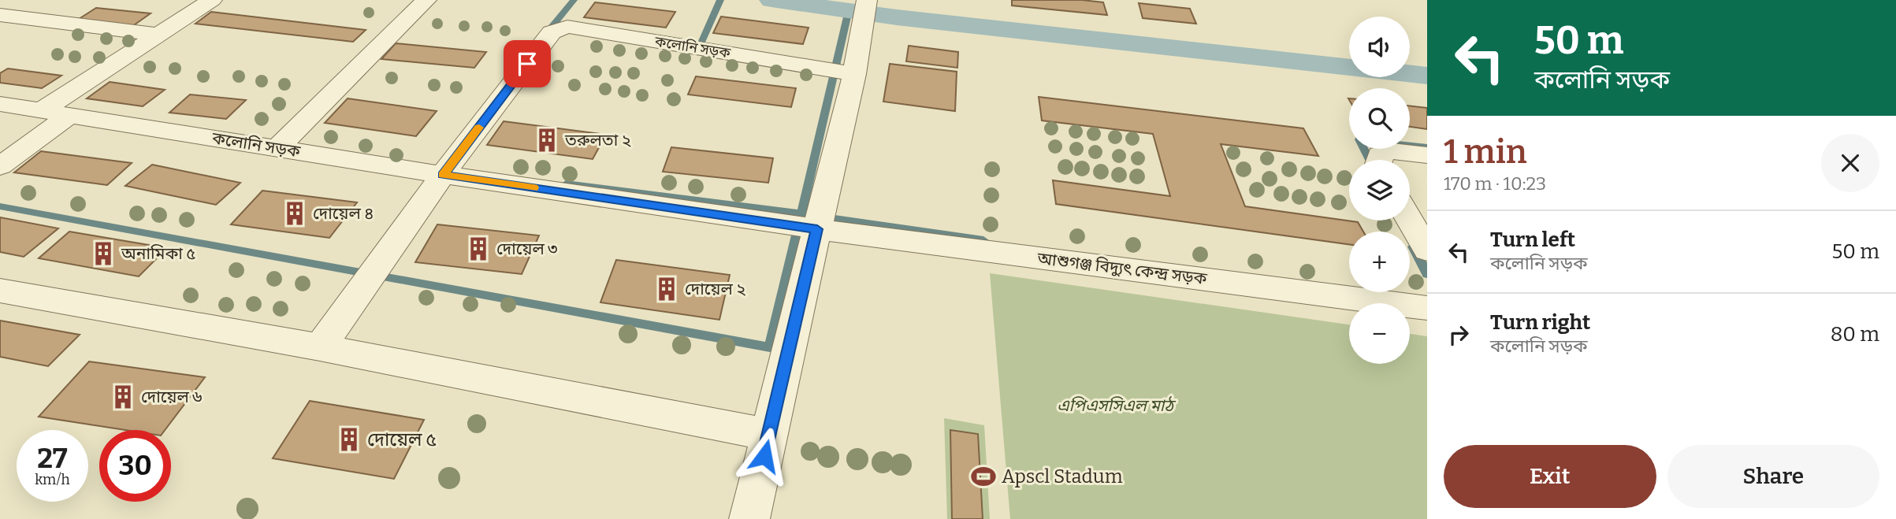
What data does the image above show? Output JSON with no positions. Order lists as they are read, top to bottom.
{
  "streets": {
    "street": ["কলোনি সড়ক", "আশুগঞ্জ বিদ্যুৎ কেন্দ্র সড়ক"]
  },
  "crossings": [
    ["কলোনি সড়ক", "আশুগঞ্জ বিদ্যুৎ কেন্দ্র সড়ক"]
  ],
  "parks": ["এপিএসসিএল মাঠ"],
  "places": {
    "building": [
      "তরুলতা ২",
      "দোয়েল ৪",
      "দোয়েল ৩",
      "অনামিকা ৫",
      "দোয়েল ২",
      "দোয়েল ৬",
      "দোয়েল ৫"
    ],
    "sports": ["Apscl Stadum"]
  },
  "page": {
    "turn": ["50 m", "কলোনি সড়ক"],
    "map_buttons": ["+", "−"],
    "heading": ["1 min", "170 m · 10:23"],
    "list": [
      {
        "name": "Turn left",
        "note": "কলোনি সড়ক",
        "value": "50 m"
      },
      {
        "name": "Turn right",
        "note": "কলোনি সড়ক",
        "value": "80 m"
      }
    ],
    "speed": "27 km/h",
    "limit": "30",
    "buttons": ["Exit", "Share"]
  }
}
